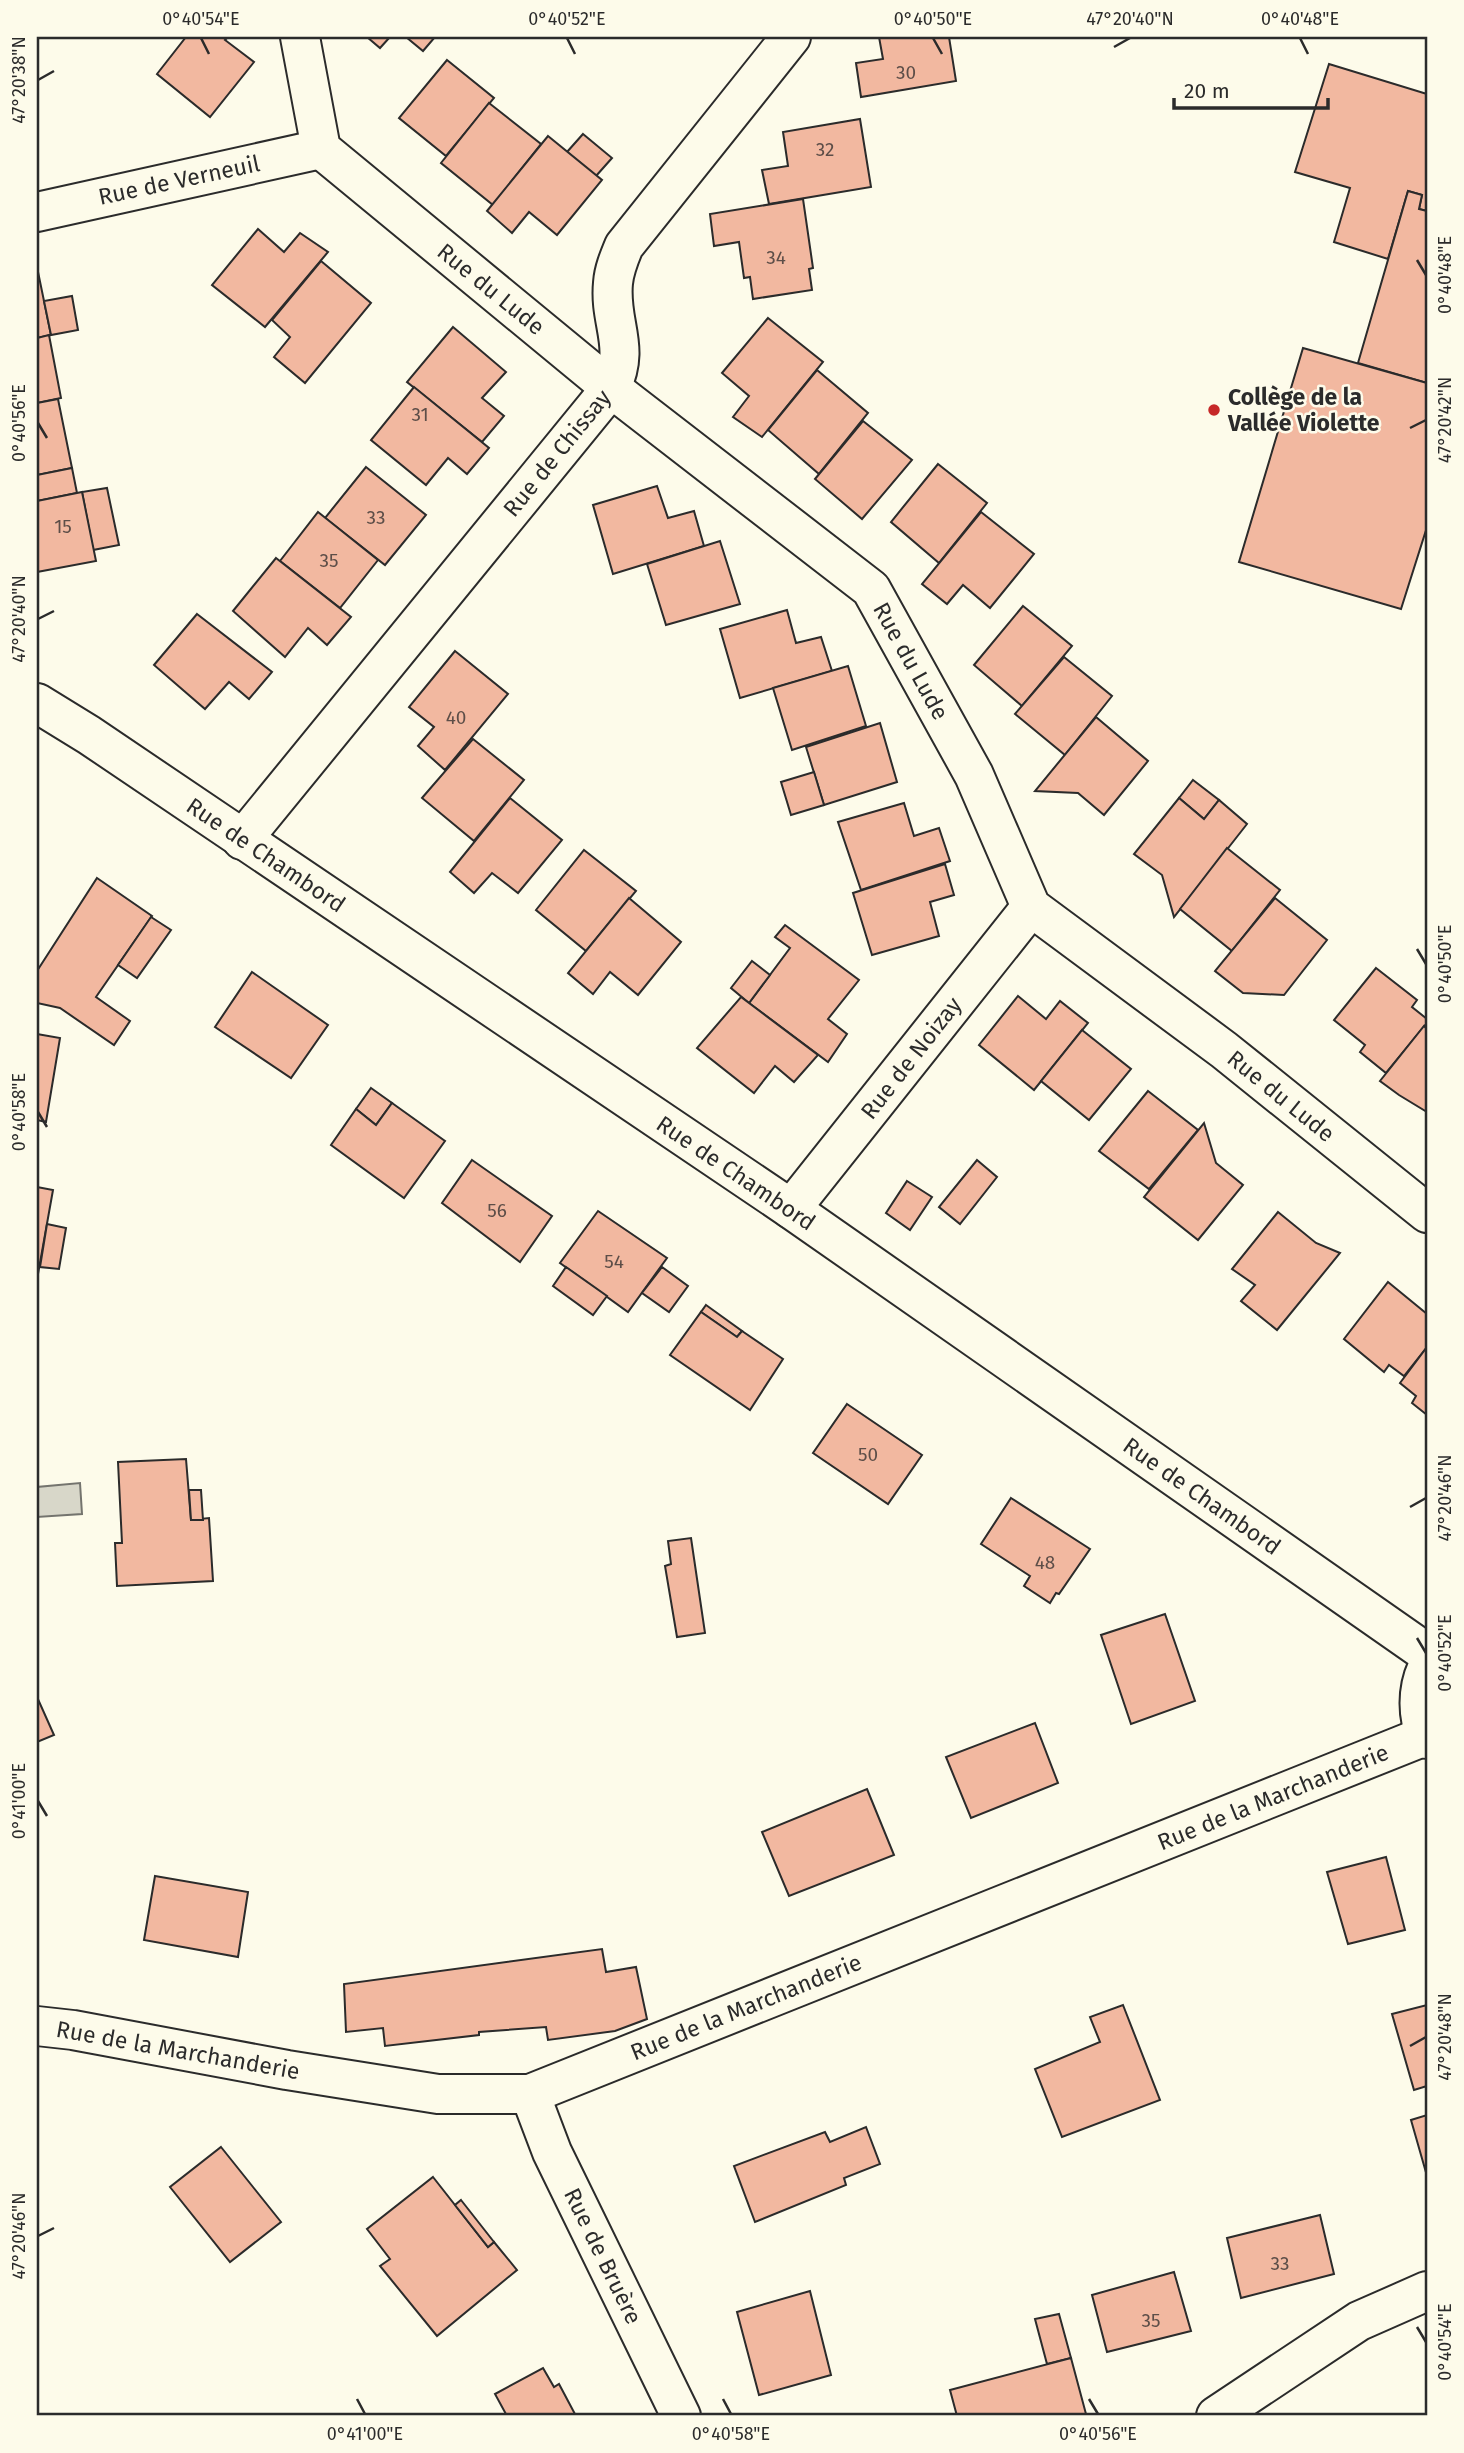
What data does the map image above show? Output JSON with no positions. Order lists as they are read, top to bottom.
{
  "streets": {
    "street": [
      "Rue de Verneuil",
      "Rue du Lude",
      "Rue de Chissay",
      "Rue de Chambord",
      "Rue de Noizay",
      "Rue de la Marchanderie",
      "Rue de Bruère"
    ]
  },
  "crossings": [
    ["Rue de Verneuil", "Rue du Lude"],
    ["Rue du Lude", "Rue de Chissay"],
    ["Rue du Lude", "Rue de Noizay"],
    ["Rue de Chissay", "Rue de Chambord"],
    ["Rue de Chambord", "Rue de Noizay"],
    ["Rue de la Marchanderie", "Rue de Bruère"]
  ],
  "places": ["Collège de la Vallée Violette"],
  "house_numbers": [
    "30",
    "32",
    "34",
    "31",
    "33",
    "15",
    "35",
    "40",
    "56",
    "54",
    "50",
    "48",
    "33",
    "35"
  ],
  "scale_bar": "20 m",
  "coordinates": [
    "0°40'54\"E",
    "0°40'52\"E",
    "0°40'50\"E",
    "47°20'40\"N",
    "0°40'48\"E",
    "47°20'38\"N",
    "47°20'42\"N",
    "0°40'56\"E",
    "0°40'58\"E",
    "47°20'46\"N",
    "0°41'00\"E",
    "47°20'48\"N"
  ]
}
